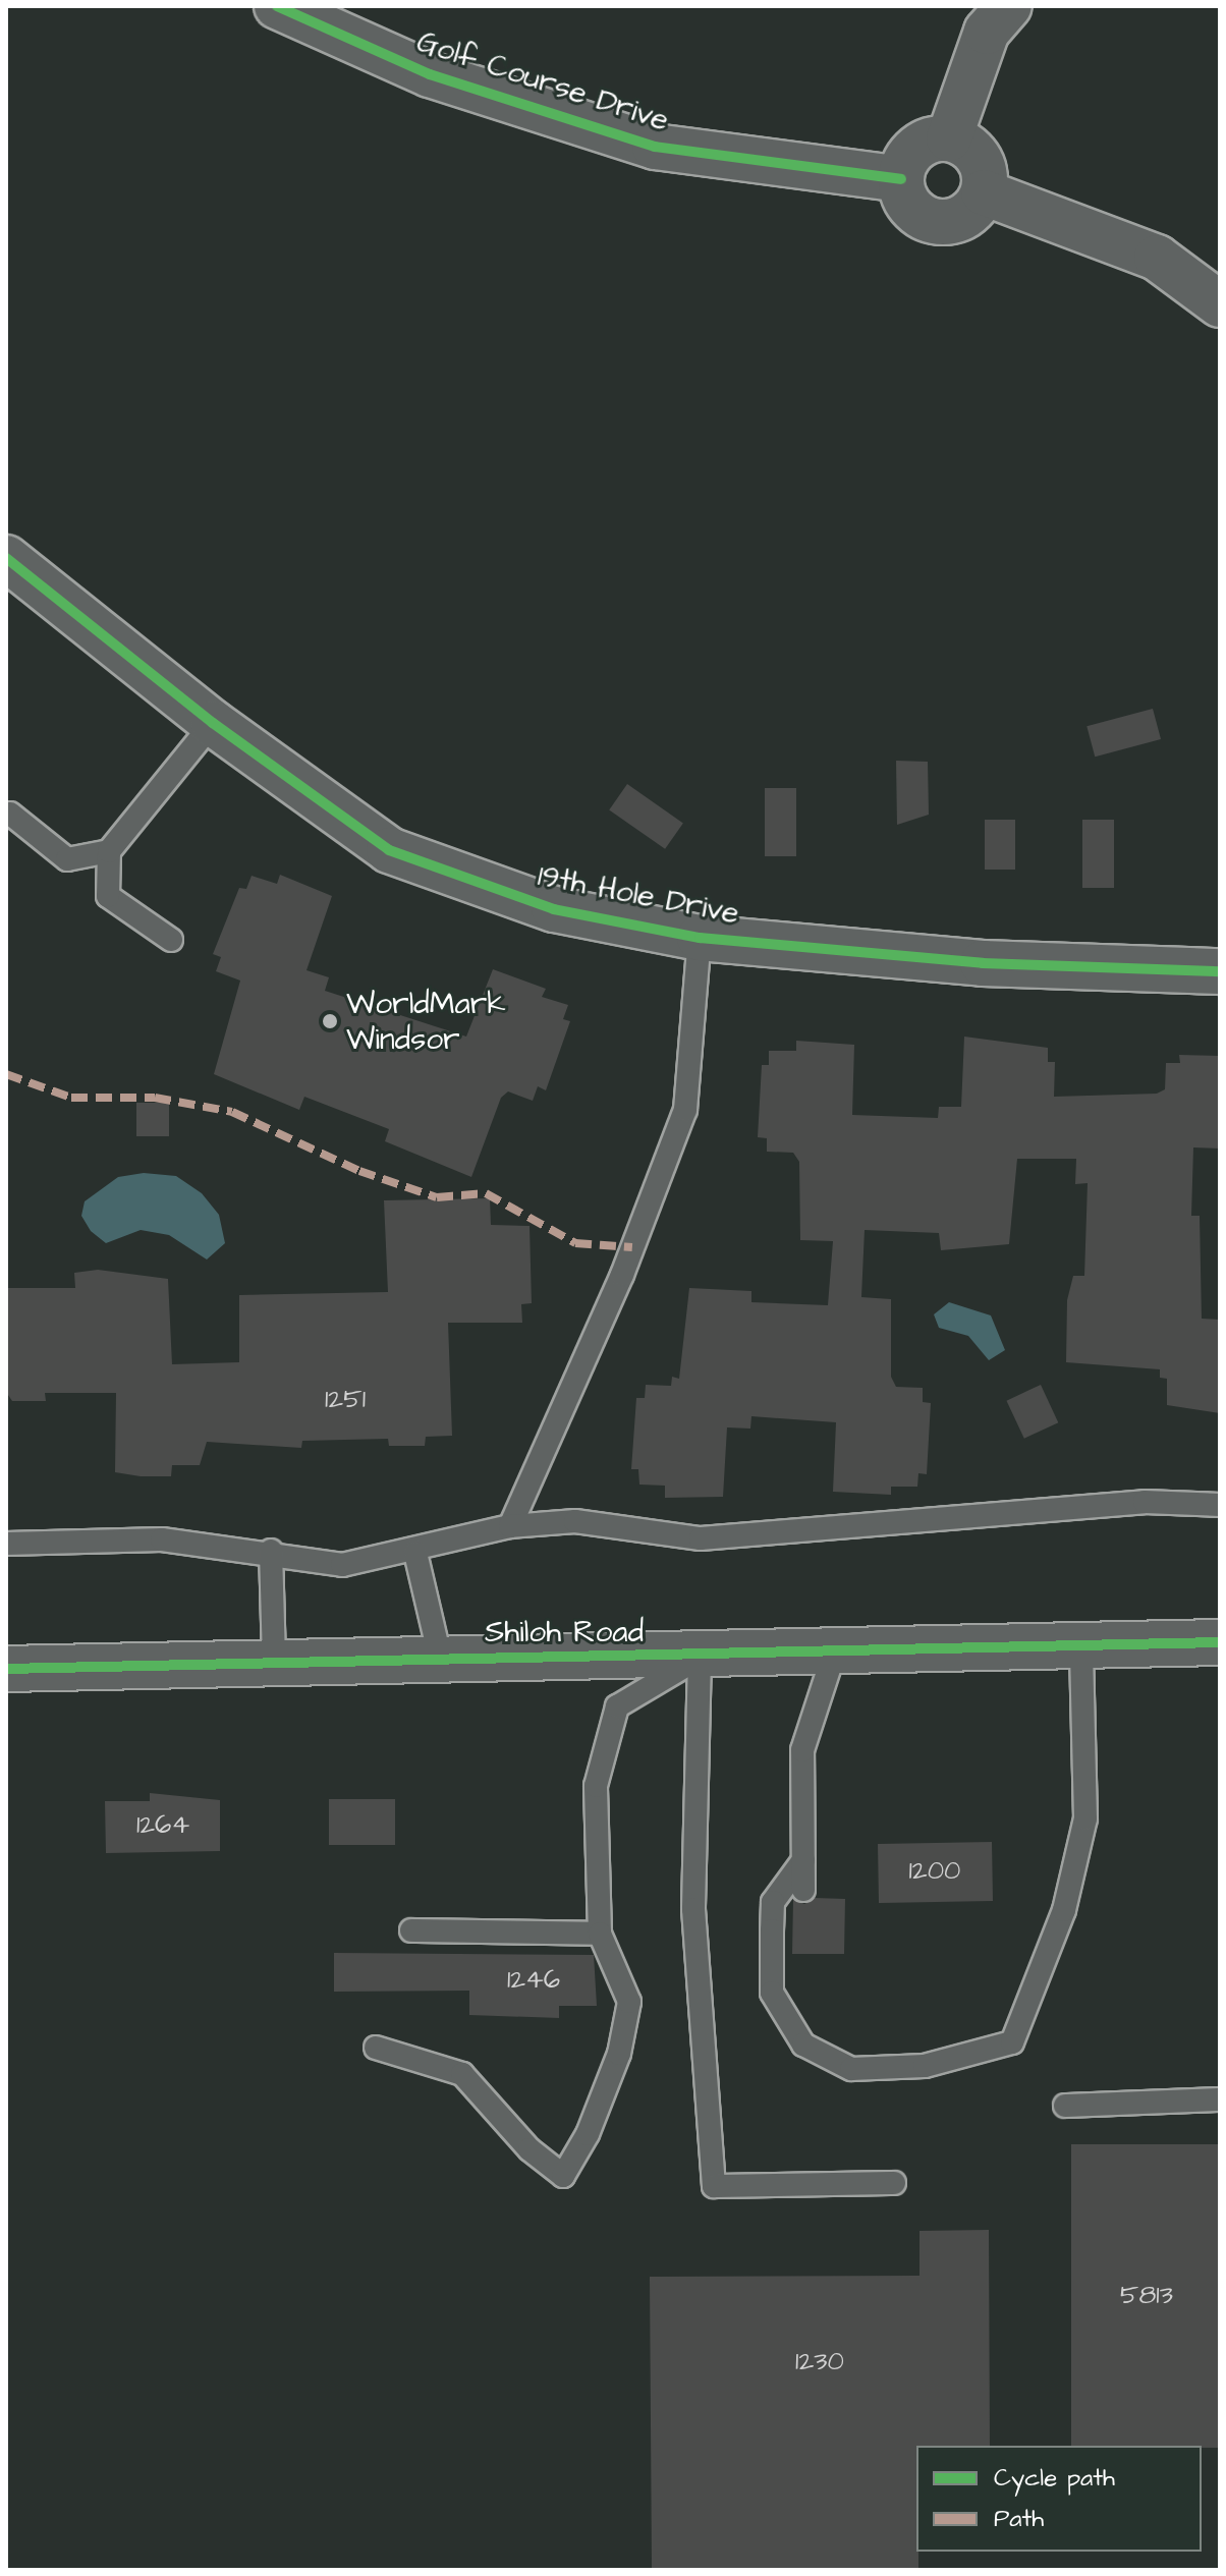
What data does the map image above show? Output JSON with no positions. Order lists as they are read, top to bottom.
{
  "streets": {
    "street": ["Golf Course Drive", "19th Hole Drive", "Shiloh Road"]
  },
  "places": ["WorldMark Windsor"],
  "house_numbers": [
    "1251",
    "1264",
    "1200",
    "1246",
    "5813",
    "1230"
  ],
  "legend": ["Cycle path", "Path"]
}
